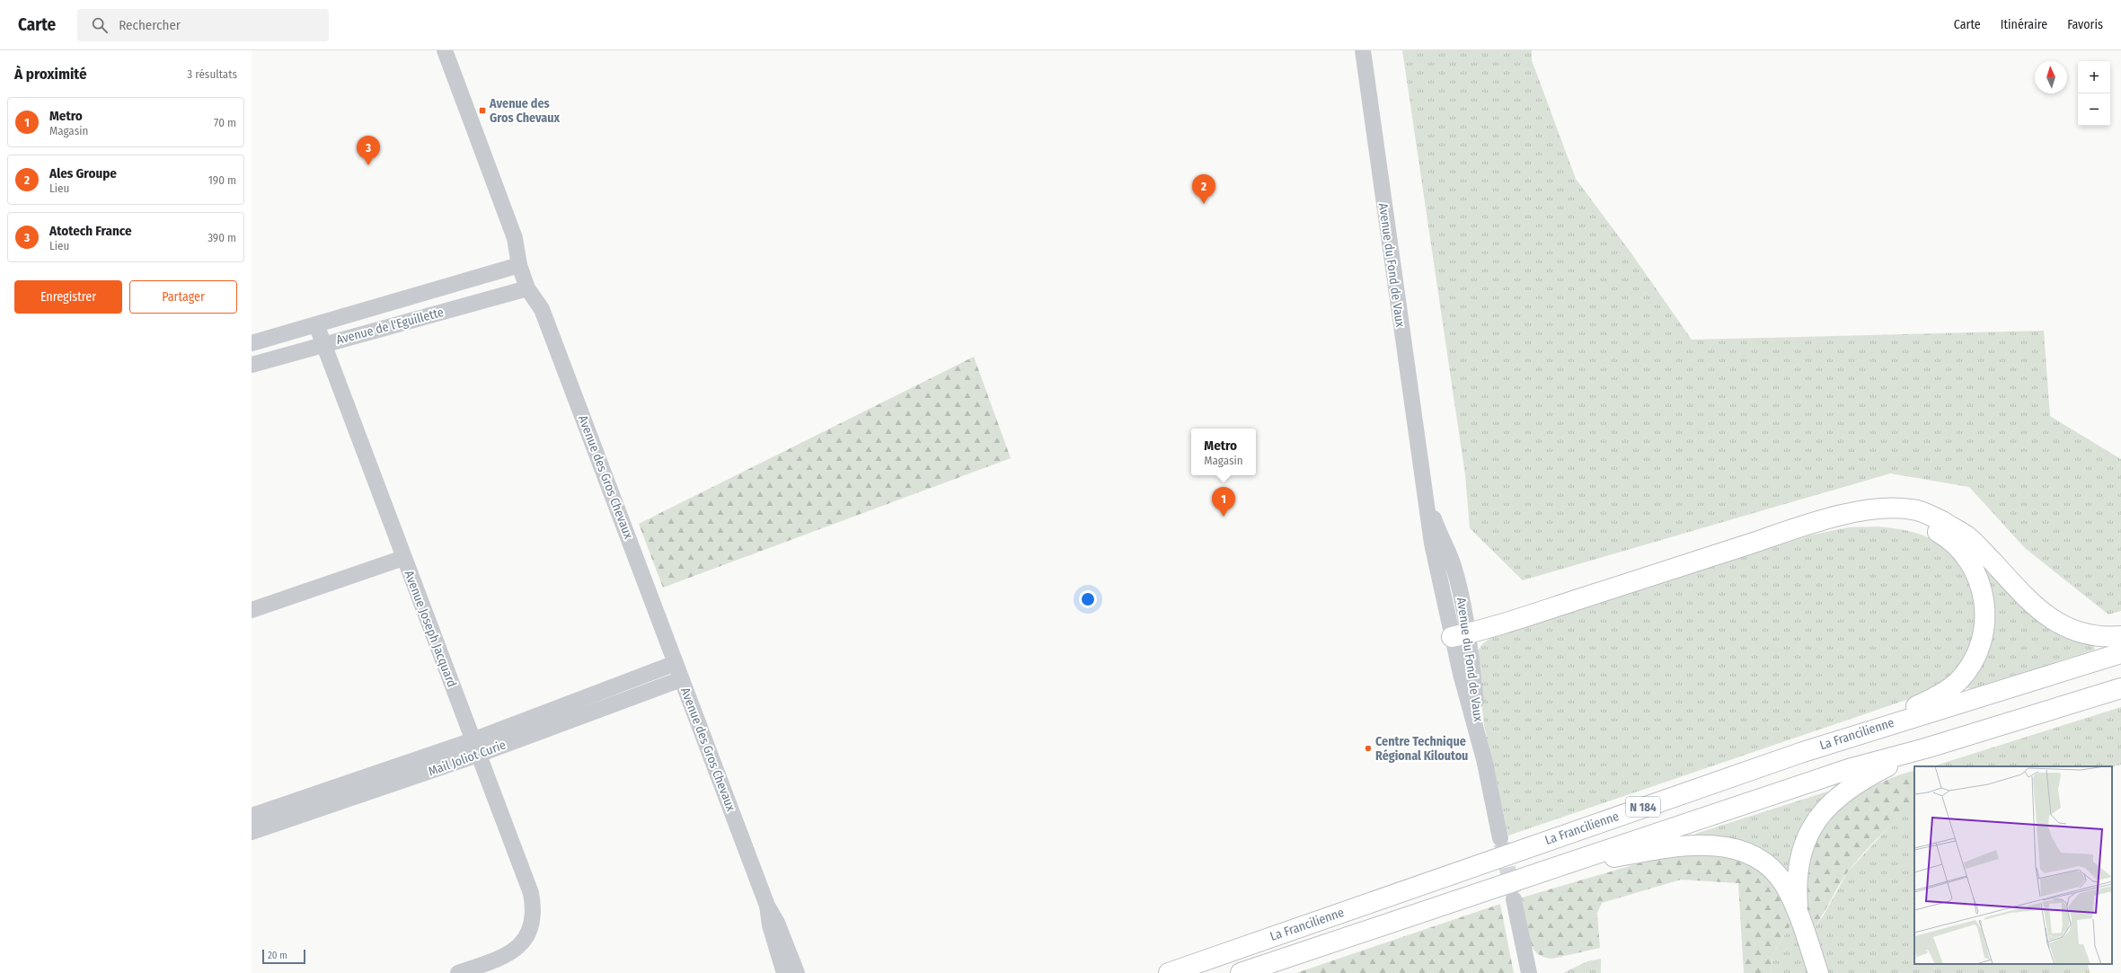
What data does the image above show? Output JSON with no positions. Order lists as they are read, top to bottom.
{
  "streets": {
    "highway": ["La Francilienne", "N 184"],
    "street": [
      "Avenue du Fond de Vaux",
      "Avenue de l'Eguillette",
      "Avenue des Gros Chevaux",
      "Avenue Joseph Jacquard",
      "Mail Joliot Curie"
    ]
  },
  "crossings": [
    ["Avenue de l'Eguillette", "Avenue des Gros Chevaux"],
    ["Avenue de l'Eguillette", "Avenue Joseph Jacquard"],
    ["Avenue des Gros Chevaux", "Mail Joliot Curie"],
    ["Avenue Joseph Jacquard", "Mail Joliot Curie"]
  ],
  "places": {
    "transit": ["Avenue des Gros Chevaux"],
    "other": ["Centre Technique Régional Kiloutou"]
  },
  "scale_bar": "20 m",
  "north": "top",
  "page": {
    "header": "Carte",
    "search": "Rechercher",
    "nav": ["Carte", "Itinéraire", "Favoris"],
    "heading": ["À proximité", "3 résultats"],
    "map_buttons": ["+", "−"],
    "list": [
      {
        "mark": "1",
        "name": "Metro",
        "note": "Magasin",
        "value": "70 m"
      },
      {
        "mark": "2",
        "name": "Ales Groupe",
        "note": "Lieu",
        "value": "190 m"
      },
      {
        "mark": "3",
        "name": "Atotech France",
        "note": "Lieu",
        "value": "390 m"
      }
    ],
    "pins": ["3", "2", "1"],
    "buttons": ["Enregistrer", "Partager"],
    "popup": ["Metro", "Magasin"],
    "scale": "20 m"
  }
}
